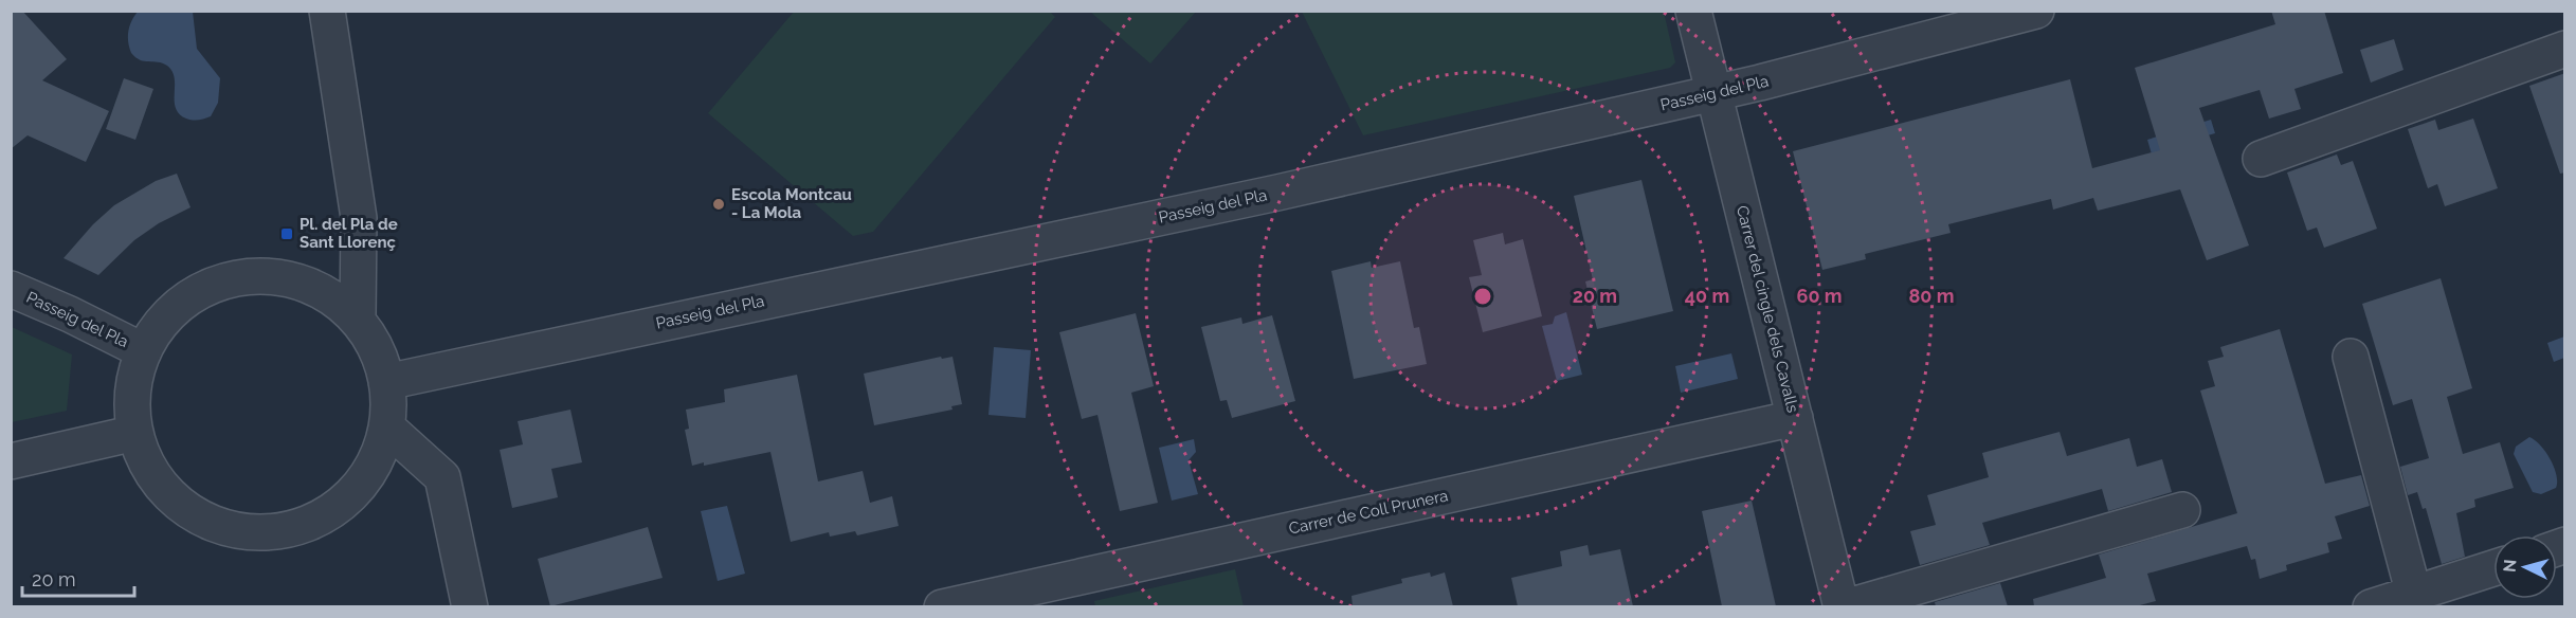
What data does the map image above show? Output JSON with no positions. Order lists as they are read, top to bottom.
{
  "streets": {
    "street": ["Passeig del Pla", "Carrer del cingle dels Cavalls", "Carrer de Coll Prunera"]
  },
  "crossings": [
    ["Passeig del Pla", "Carrer del cingle dels Cavalls"],
    ["Carrer del cingle dels Cavalls", "Carrer de Coll Prunera"]
  ],
  "places": {
    "other": ["Escola Montcau - La Mola"],
    "transit": ["Pl. del Pla de Sant Llorenç"]
  },
  "scale_bar": "20 m",
  "north": "left",
  "rings": [
    "20 m",
    "40 m",
    "60 m",
    "80 m"
  ]
}
